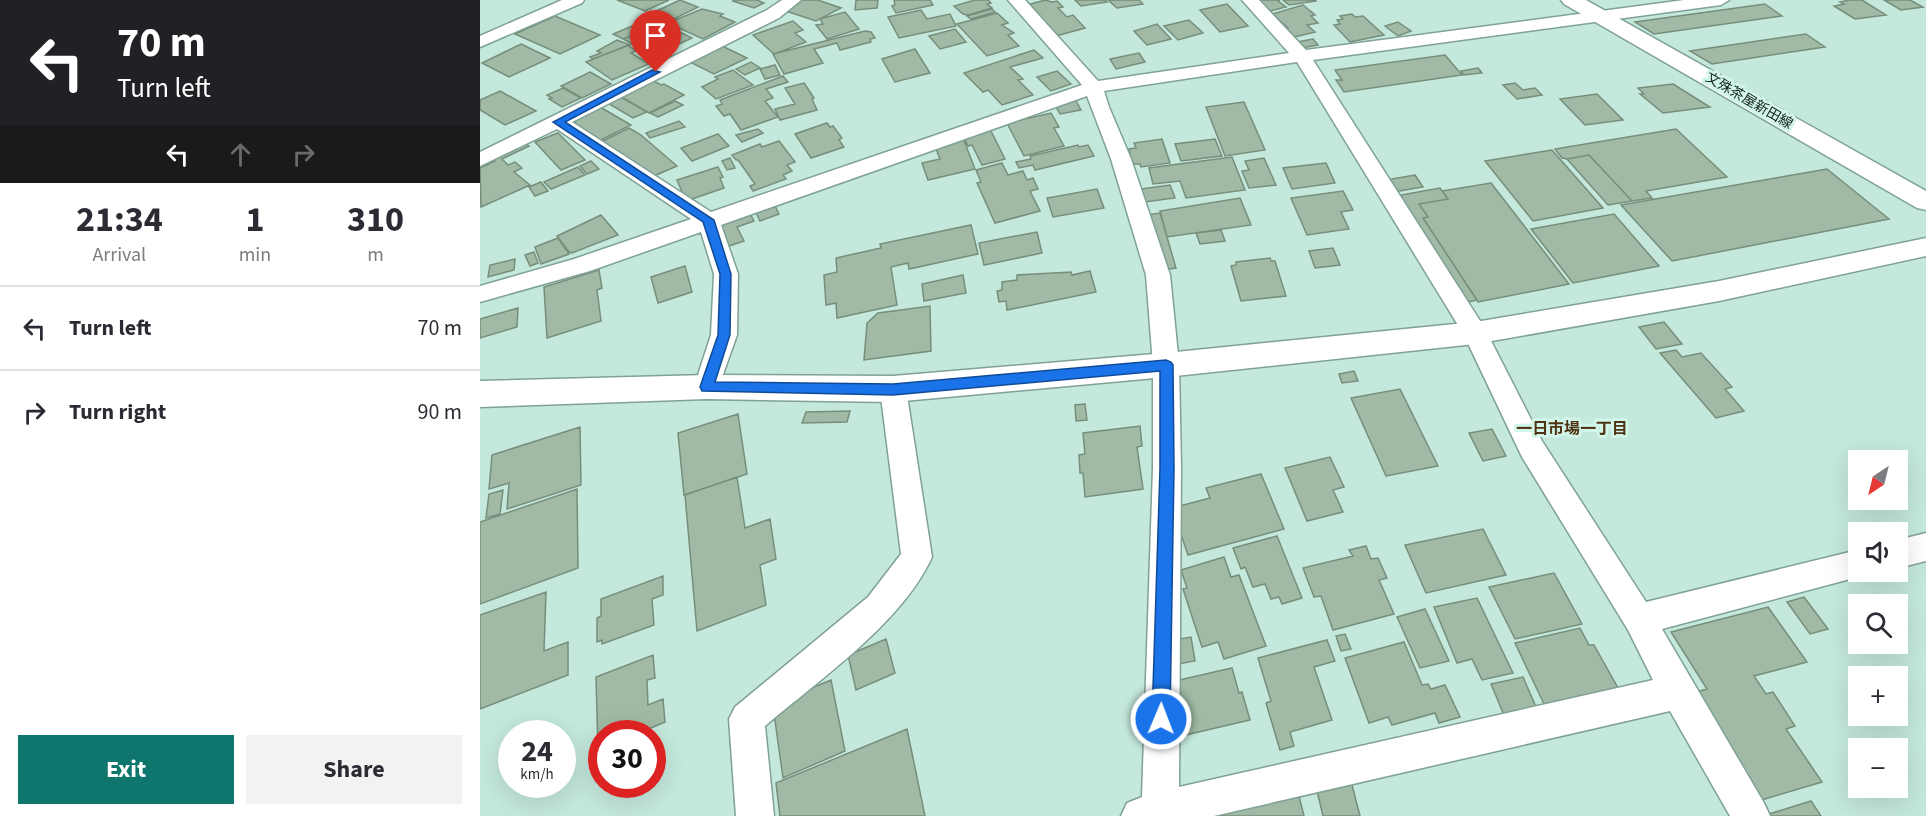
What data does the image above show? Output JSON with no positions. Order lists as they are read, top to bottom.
{
  "streets": {
    "street": ["文殊茶屋新田線"]
  },
  "districts": ["一日市場一丁目"],
  "north": "bottom left",
  "page": {
    "turn": ["70 m", "Turn left"],
    "eta": [
      "21:34",
      "Arrival",
      "1",
      "min",
      "310",
      "m"
    ],
    "list": [
      {
        "name": "Turn left",
        "value": "70 m"
      },
      {
        "name": "Turn right",
        "value": "90 m"
      }
    ],
    "map_buttons": ["+", "−"],
    "speed": "24 km/h",
    "limit": "30",
    "buttons": ["Exit", "Share"]
  }
}
